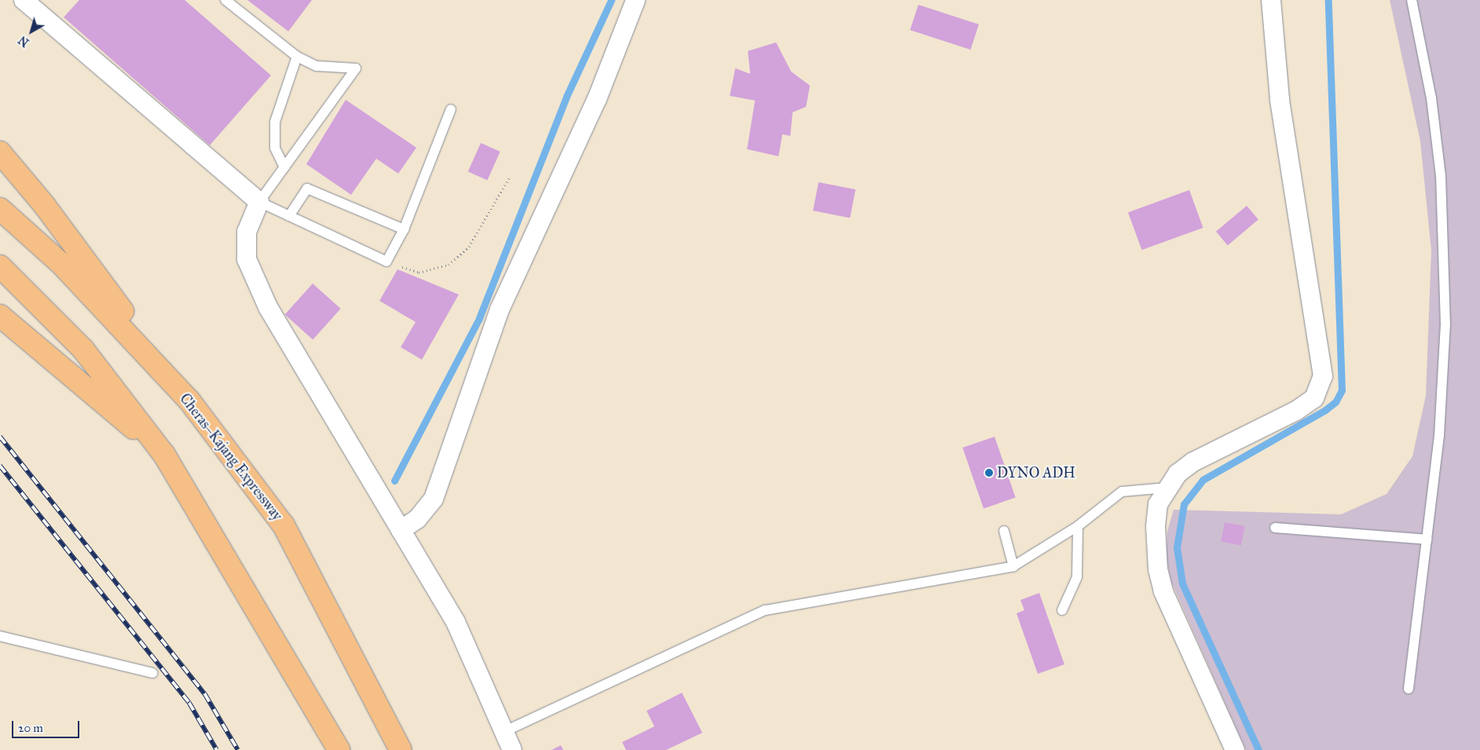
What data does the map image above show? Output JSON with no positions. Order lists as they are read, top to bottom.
{
  "streets": {
    "highway": ["Cheras–Kajang Expressway"]
  },
  "places": ["DYNO ADH"],
  "scale_bar": "20 m",
  "north": "bottom left"
}
